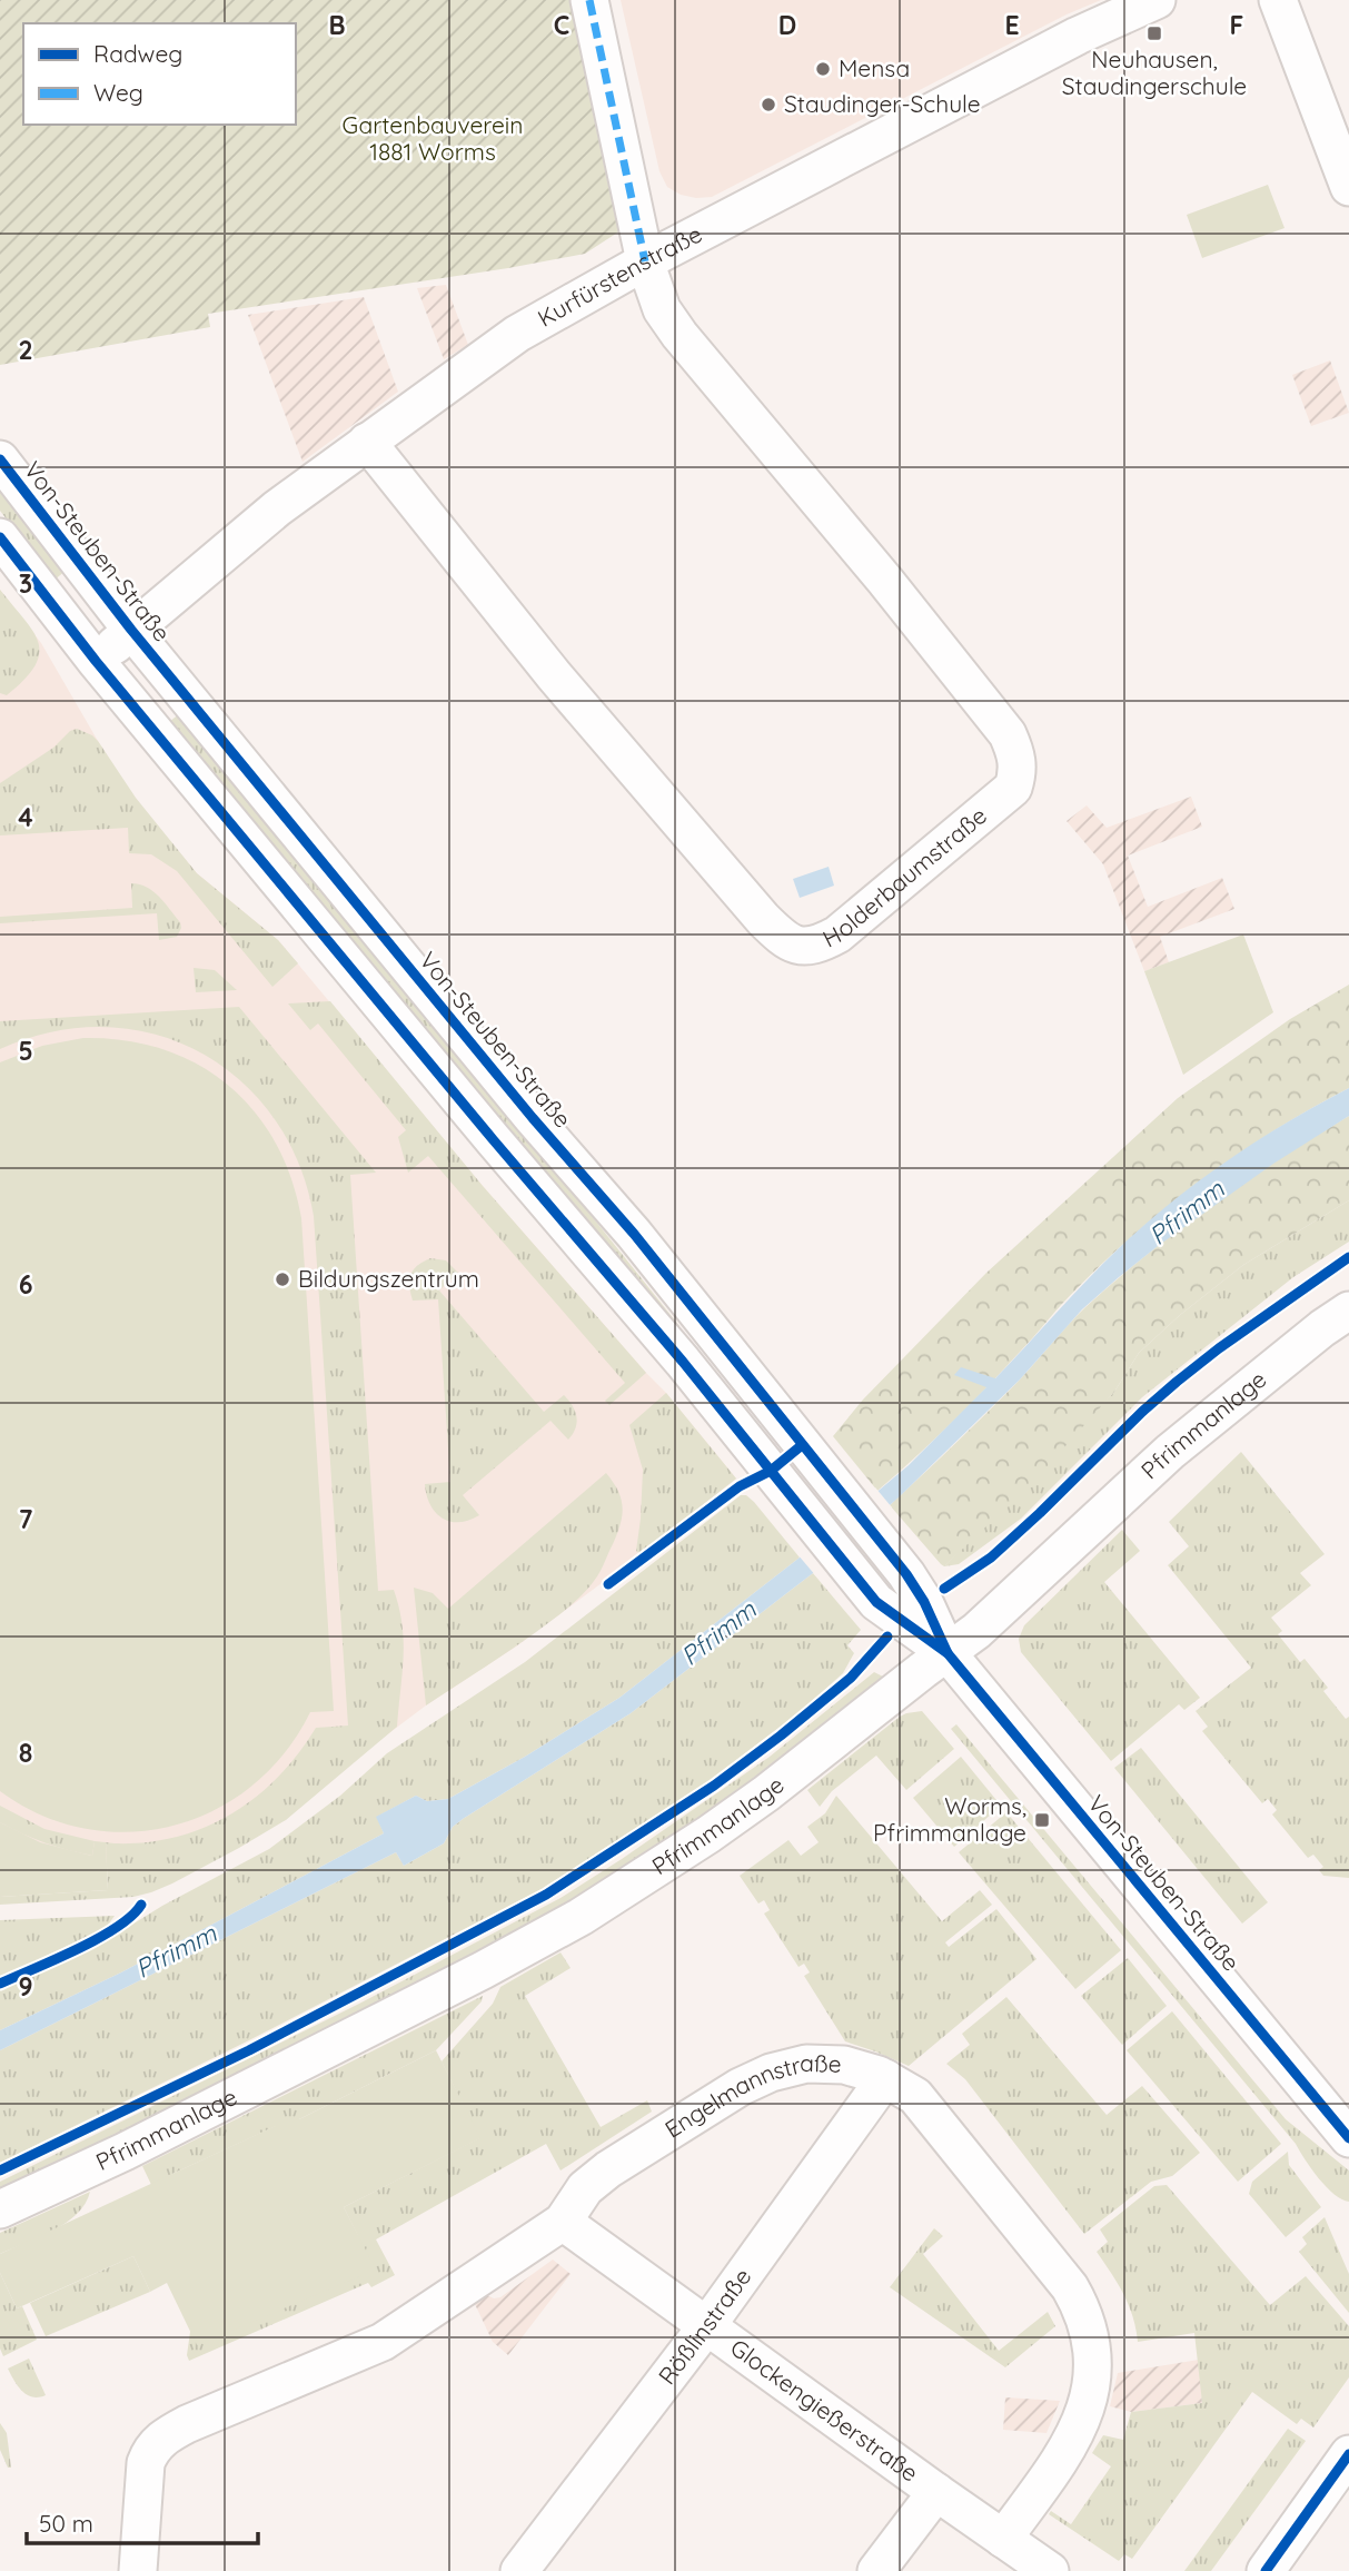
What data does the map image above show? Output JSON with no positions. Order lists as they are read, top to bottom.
{
  "streets": {
    "street": [
      "Kurfürstenstraße",
      "Von-Steuben-Straße",
      "Holderbaumstraße",
      "Pfrimmanlage",
      "Engelmannstraße",
      "Rößlinstraße",
      "Glockengießerstraße"
    ]
  },
  "crossings": [
    ["Kurfürstenstraße", "Von-Steuben-Straße"],
    ["Kurfürstenstraße", "Holderbaumstraße"],
    ["Von-Steuben-Straße", "Pfrimmanlage"],
    ["Engelmannstraße", "Rößlinstraße"],
    ["Engelmannstraße", "Glockengießerstraße"],
    ["Rößlinstraße", "Glockengießerstraße"]
  ],
  "water": ["Pfrimm"],
  "parks": ["Gartenbauverein 1881 Worms"],
  "places": {
    "transit": ["Neuhausen, Staudingerschule", "Worms, Pfrimmanlage"],
    "other": ["Mensa", "Staudinger-Schule", "Bildungszentrum"]
  },
  "legend": ["Radweg", "Weg"],
  "scale_bar": "50 m",
  "grid": {
    "columns": [
      "B",
      "C",
      "D",
      "E",
      "F"
    ],
    "rows": [
      "2",
      "3",
      "4",
      "5",
      "6",
      "7",
      "8",
      "9"
    ]
  }
}
